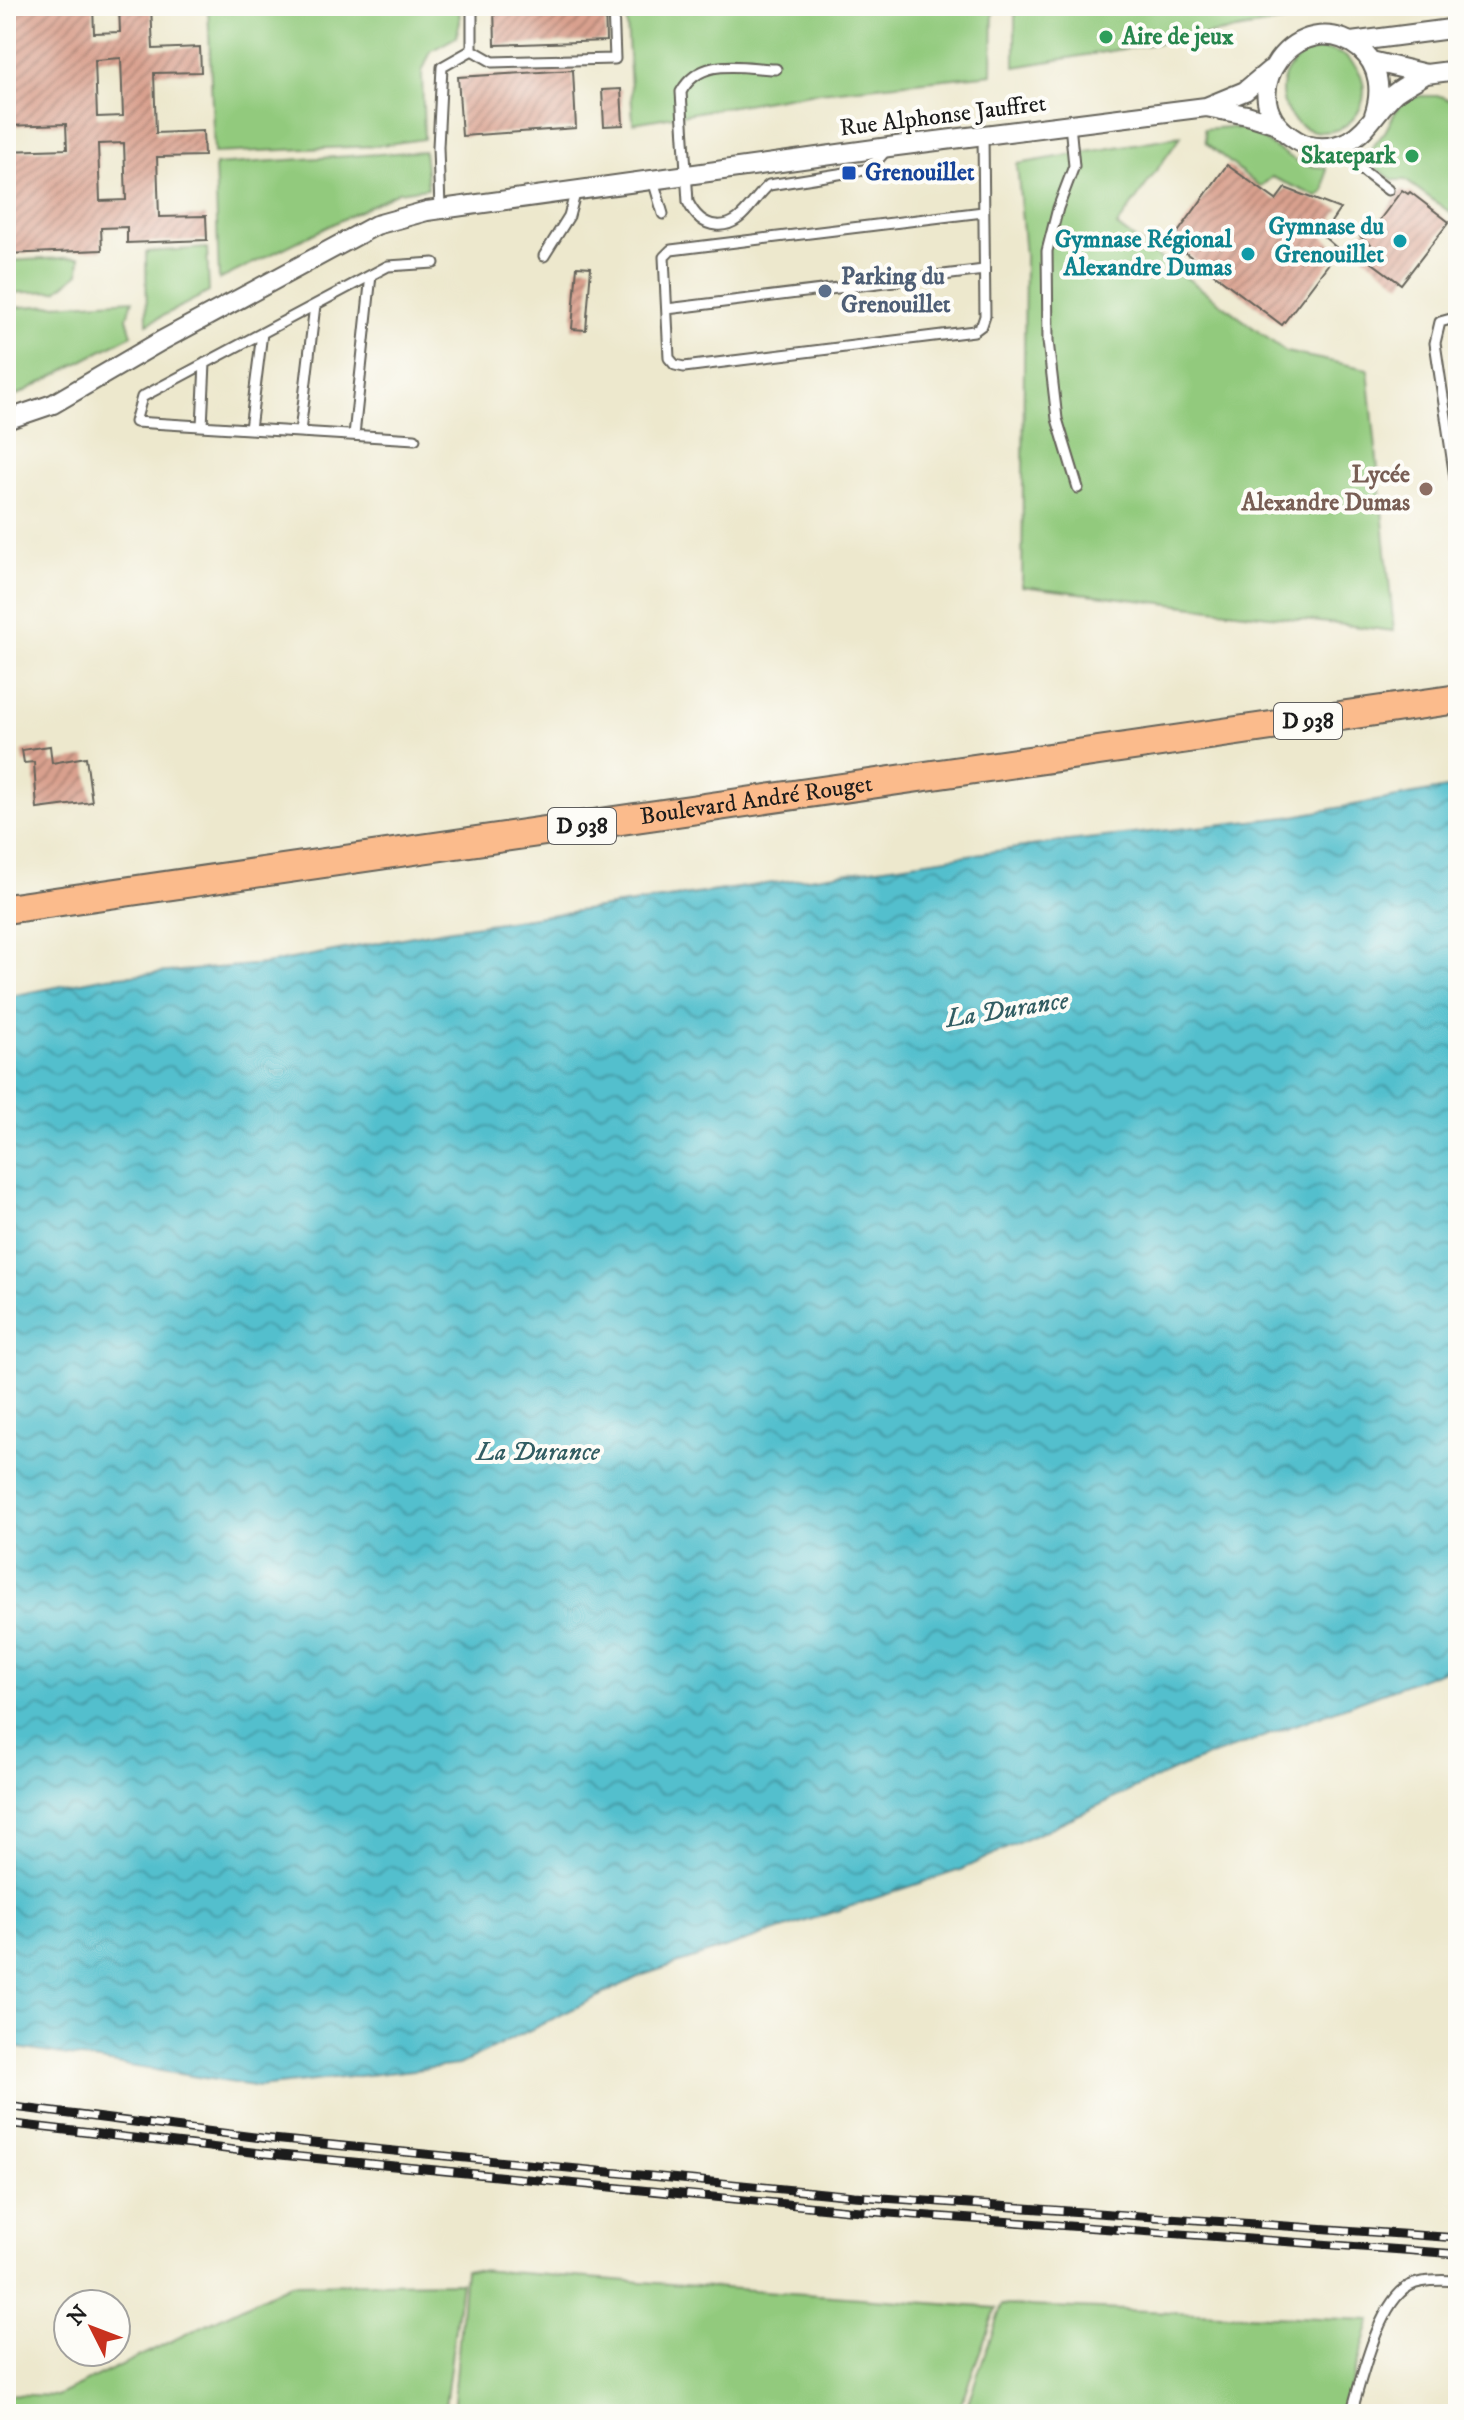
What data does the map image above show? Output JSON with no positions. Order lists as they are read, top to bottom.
{
  "streets": {
    "main road": ["D 938", "Boulevard André Rouget"],
    "street": ["Rue Alphonse Jauffret"]
  },
  "water": ["La Durance"],
  "places": {
    "other": [
      "Aire de jeux",
      "Skatepark",
      "Gymnase du Grenouillet",
      "Gymnase Régional Alexandre Dumas",
      "Parking du Grenouillet",
      "Lycée Alexandre Dumas"
    ],
    "transit": ["Grenouillet"]
  },
  "north": "top left"
}
